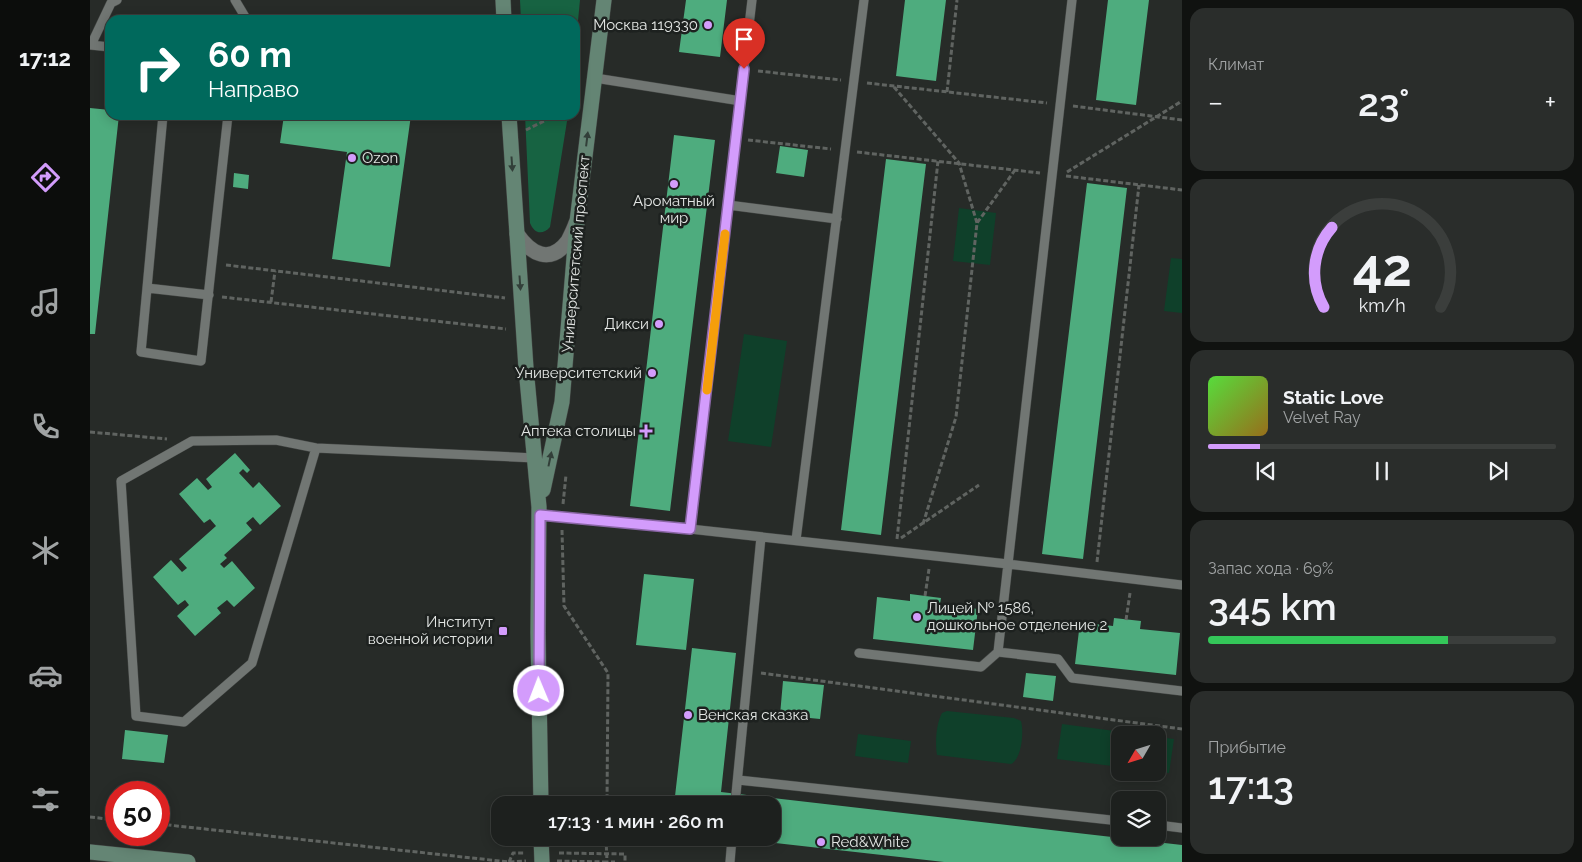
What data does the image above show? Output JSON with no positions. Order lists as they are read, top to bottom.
{
  "streets": {
    "main road": ["Университетский проспект"]
  },
  "places": {
    "other": [
      "Москва 119330",
      "Ozon",
      "Ароматный мир",
      "Дикси",
      "Университетский",
      "Лицей № 1586, дошкольное отделение 2",
      "Венская сказка",
      "Red&White"
    ],
    "health": ["Аптека столицы"],
    "transit": ["Институт военной истории"]
  },
  "north": "bottom left",
  "page": {
    "tabs": "17:12",
    "tile": [
      "Климат",
      ["Запас хода · 69%", "345 km"],
      ["Прибытие", "17:13"]
    ],
    "turn": ["60 m", "Направо"],
    "heat": ["−", "23°", "+"],
    "song": ["Static Love", "Velvet Ray"],
    "limit": "50",
    "trip": "17:13 · 1 мин · 260 m",
    "gauge": ["42", "km/h"]
  }
}
